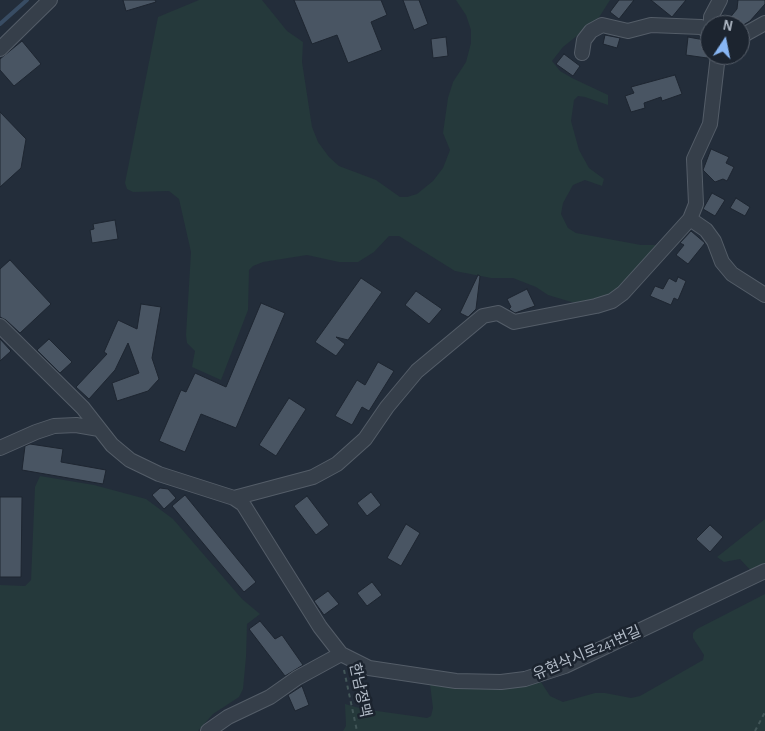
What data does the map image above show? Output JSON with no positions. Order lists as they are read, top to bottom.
{
  "streets": {
    "lane": ["유현삭시로241번길"],
    "path": ["한남정맥"]
  },
  "crossings": [
    ["유현삭시로241번길", "한남정맥"]
  ],
  "north": "top"
}
